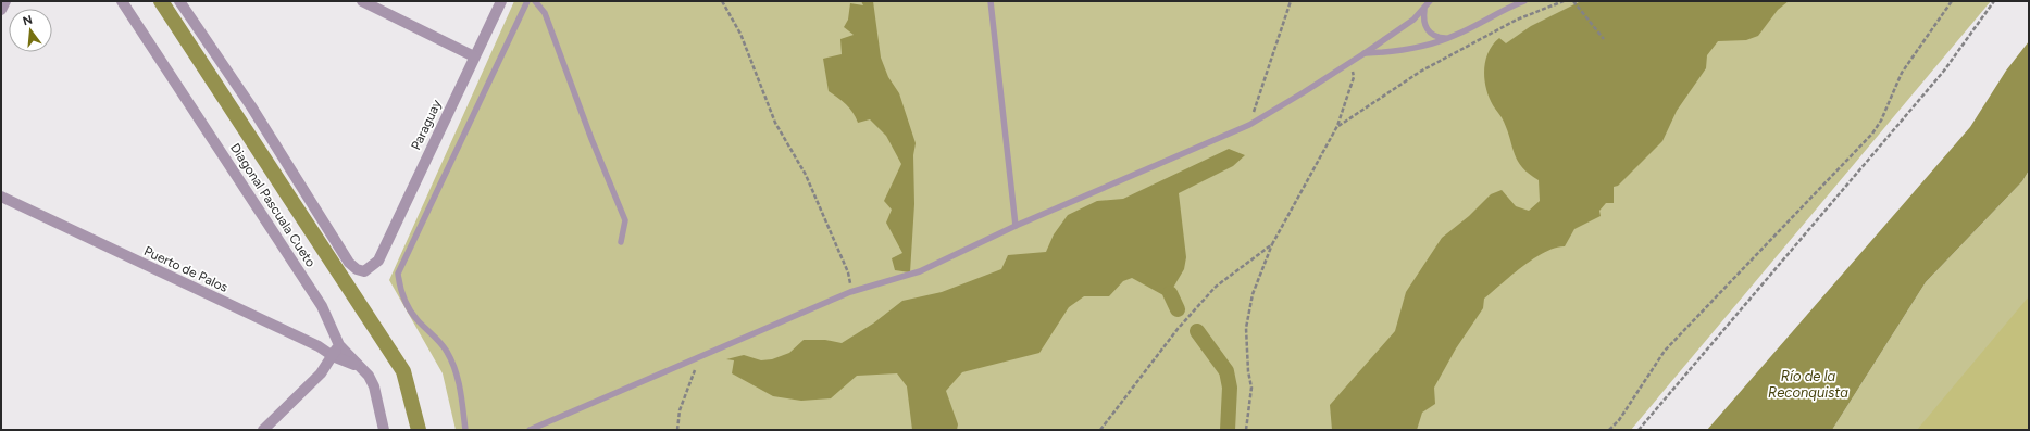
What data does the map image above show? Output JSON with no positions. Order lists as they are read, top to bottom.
{
  "streets": {
    "street": ["Paraguay", "Diagonal Pascuala Cueto", "Puerto de Palos"]
  },
  "crossings": [
    ["Diagonal Pascuala Cueto", "Puerto de Palos"]
  ],
  "water": ["Río de la Reconquista"],
  "north": "top"
}
